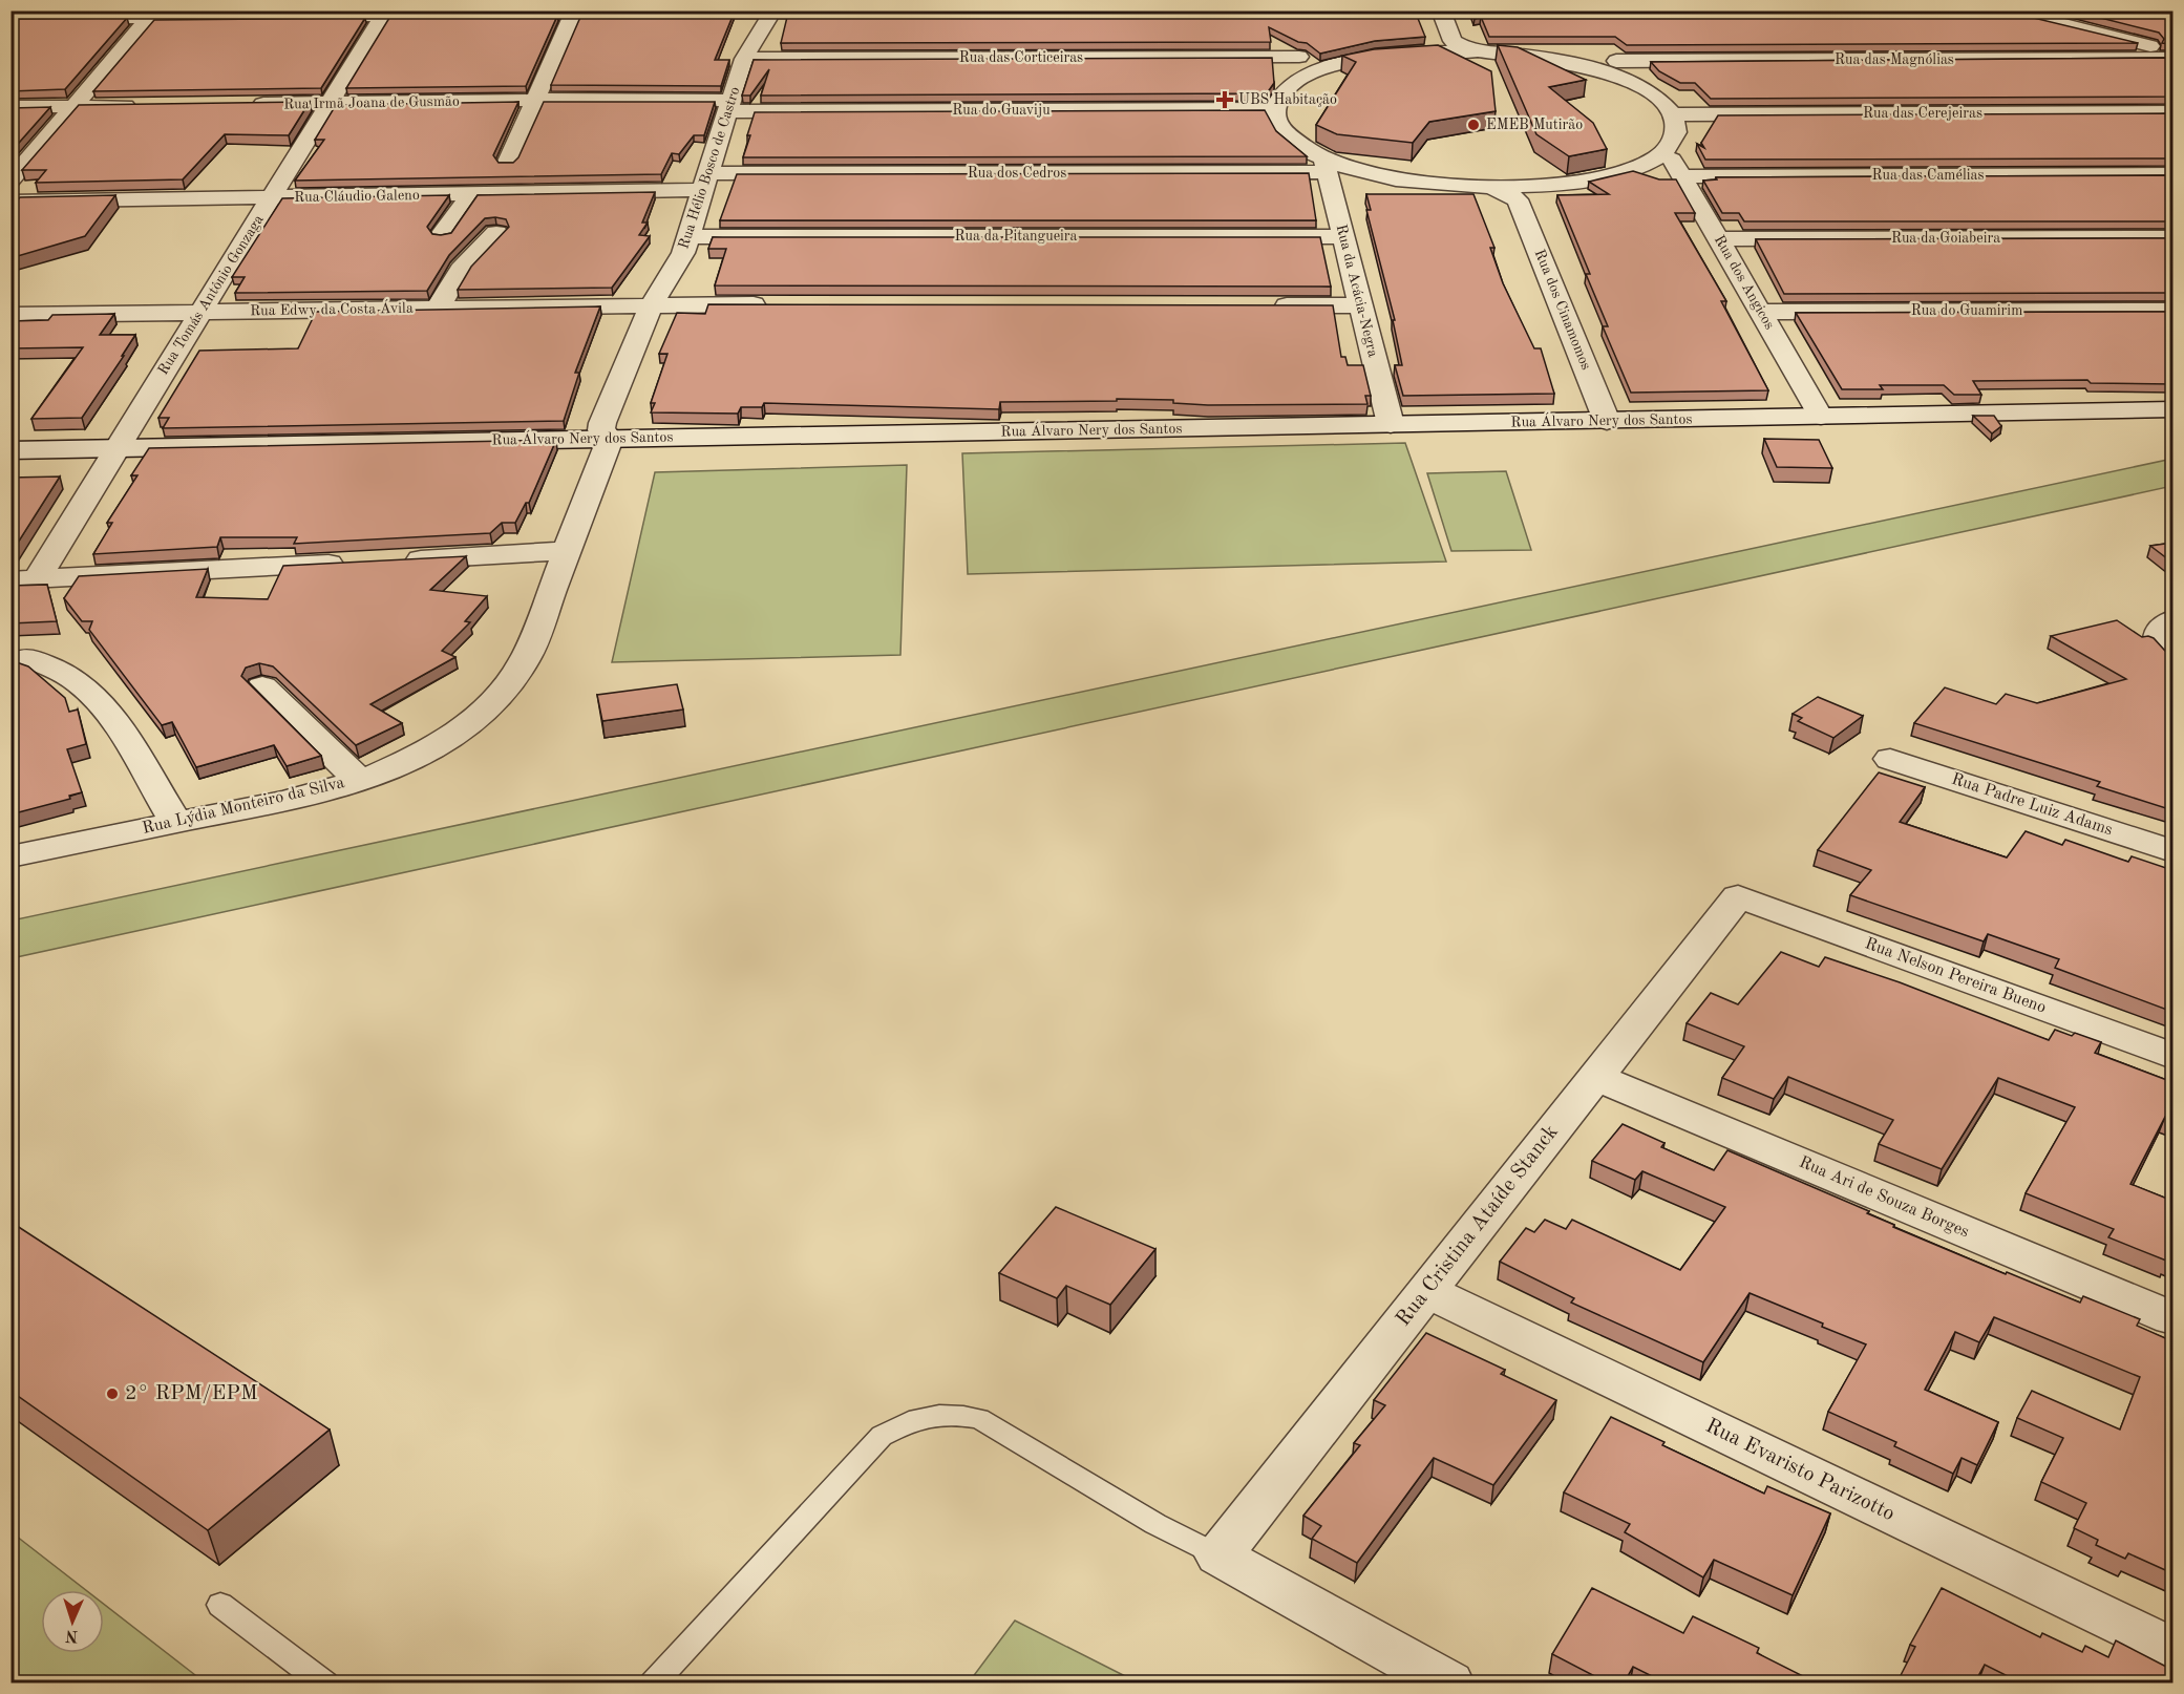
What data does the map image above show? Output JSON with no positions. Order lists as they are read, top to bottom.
{
  "streets": {
    "street": [
      "Rua das Corticeiras",
      "Rua das Magnólias",
      "Rua Irmã Joana de Gusmão",
      "Rua do Guaviju",
      "Rua das Cerejeiras",
      "Rua Hélio Bosco de Castro",
      "Rua dos Cedros",
      "Rua das Camélias",
      "Rua Cláudio Galeno",
      "Rua da Pitangueira",
      "Rua da Goiabeira",
      "Rua dos Angicos",
      "Rua da Acácia-Negra",
      "Rua Tomás Antônio Gonzaga",
      "Rua Edwy da Costa Ávila",
      "Rua dos Cinamomos",
      "Rua do Guamirim",
      "Rua Álvaro Nery dos Santos",
      "Rua Padre Luiz Adams",
      "Rua Lýdia Monteiro da Silva",
      "Rua Nelson Pereira Bueno",
      "Rua Ari de Souza Borges",
      "Rua Cristina Ataíde Stanck",
      "Rua Evaristo Parizotto"
    ]
  },
  "crossings": [
    ["Rua das Corticeiras", "Rua Hélio Bosco de Castro"],
    ["Rua Irmã Joana de Gusmão", "Rua do Guaviju"],
    ["Rua Irmã Joana de Gusmão", "Rua Hélio Bosco de Castro"],
    ["Rua Irmã Joana de Gusmão", "Rua Tomás Antônio Gonzaga"],
    ["Rua do Guaviju", "Rua Hélio Bosco de Castro"],
    ["Rua Hélio Bosco de Castro", "Rua dos Cedros"],
    ["Rua Hélio Bosco de Castro", "Rua Cláudio Galeno"],
    ["Rua Hélio Bosco de Castro", "Rua da Pitangueira"],
    ["Rua Hélio Bosco de Castro", "Rua Edwy da Costa Ávila"],
    ["Rua Hélio Bosco de Castro", "Rua Álvaro Nery dos Santos"],
    ["Rua Hélio Bosco de Castro", "Rua Lýdia Monteiro da Silva"],
    ["Rua dos Cedros", "Rua Cláudio Galeno"],
    ["Rua dos Cedros", "Rua da Acácia-Negra"],
    ["Rua das Camélias", "Rua dos Angicos"],
    ["Rua Cláudio Galeno", "Rua Tomás Antônio Gonzaga"],
    ["Rua da Pitangueira", "Rua da Acácia-Negra"],
    ["Rua da Goiabeira", "Rua dos Angicos"],
    ["Rua dos Angicos", "Rua do Guamirim"],
    ["Rua dos Angicos", "Rua Álvaro Nery dos Santos"],
    ["Rua da Acácia-Negra", "Rua Álvaro Nery dos Santos"],
    ["Rua Tomás Antônio Gonzaga", "Rua Edwy da Costa Ávila"],
    ["Rua Tomás Antônio Gonzaga", "Rua Álvaro Nery dos Santos"],
    ["Rua dos Cinamomos", "Rua Álvaro Nery dos Santos"],
    ["Rua Nelson Pereira Bueno", "Rua Cristina Ataíde Stanck"],
    ["Rua Ari de Souza Borges", "Rua Cristina Ataíde Stanck"],
    ["Rua Cristina Ataíde Stanck", "Rua Evaristo Parizotto"]
  ],
  "places": {
    "health": ["UBS Habitação"],
    "other": ["EMEB Mutirão", "2° RPM/EPM"]
  },
  "north": "bottom"
}
